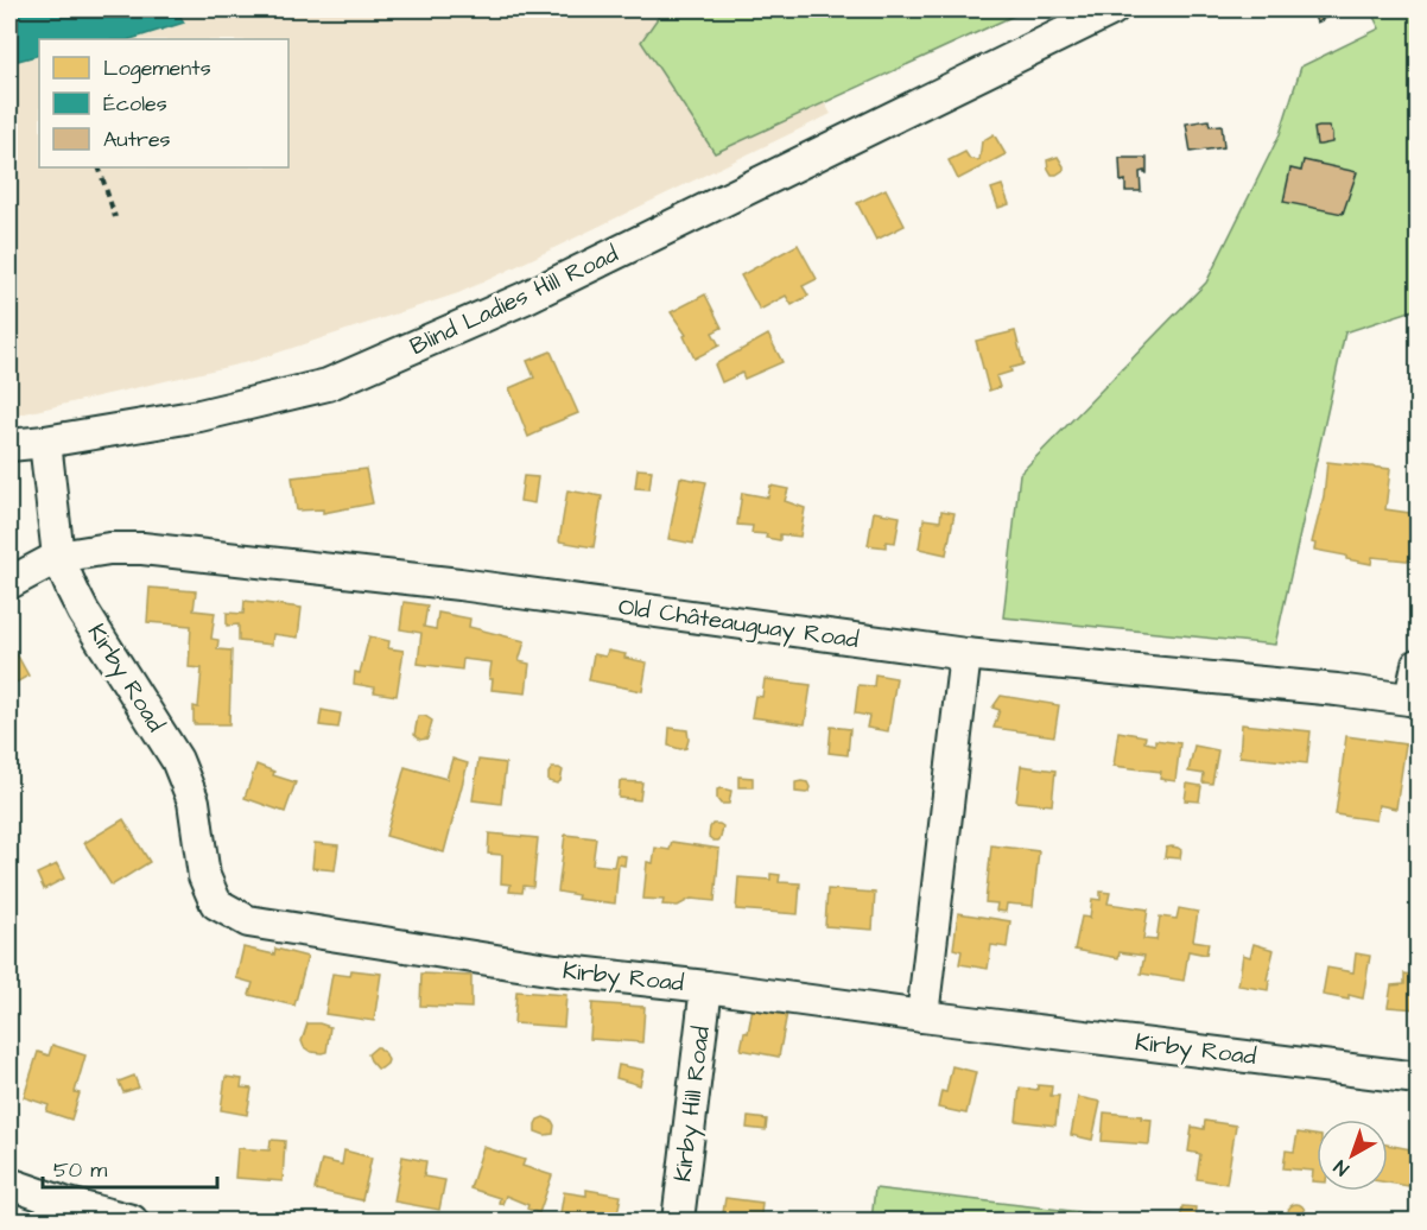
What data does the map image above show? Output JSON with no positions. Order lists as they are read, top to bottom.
{
  "streets": {
    "street": [
      "Blind Ladies Hill Road",
      "Old Châteauguay Road",
      "Kirby Road",
      "Kirby Hill Road"
    ]
  },
  "crossings": [
    ["Old Châteauguay Road", "Kirby Road"],
    ["Kirby Road", "Kirby Hill Road"]
  ],
  "legend": ["Logements", "Écoles", "Autres"],
  "scale_bar": "50 m",
  "north": "bottom left"
}
